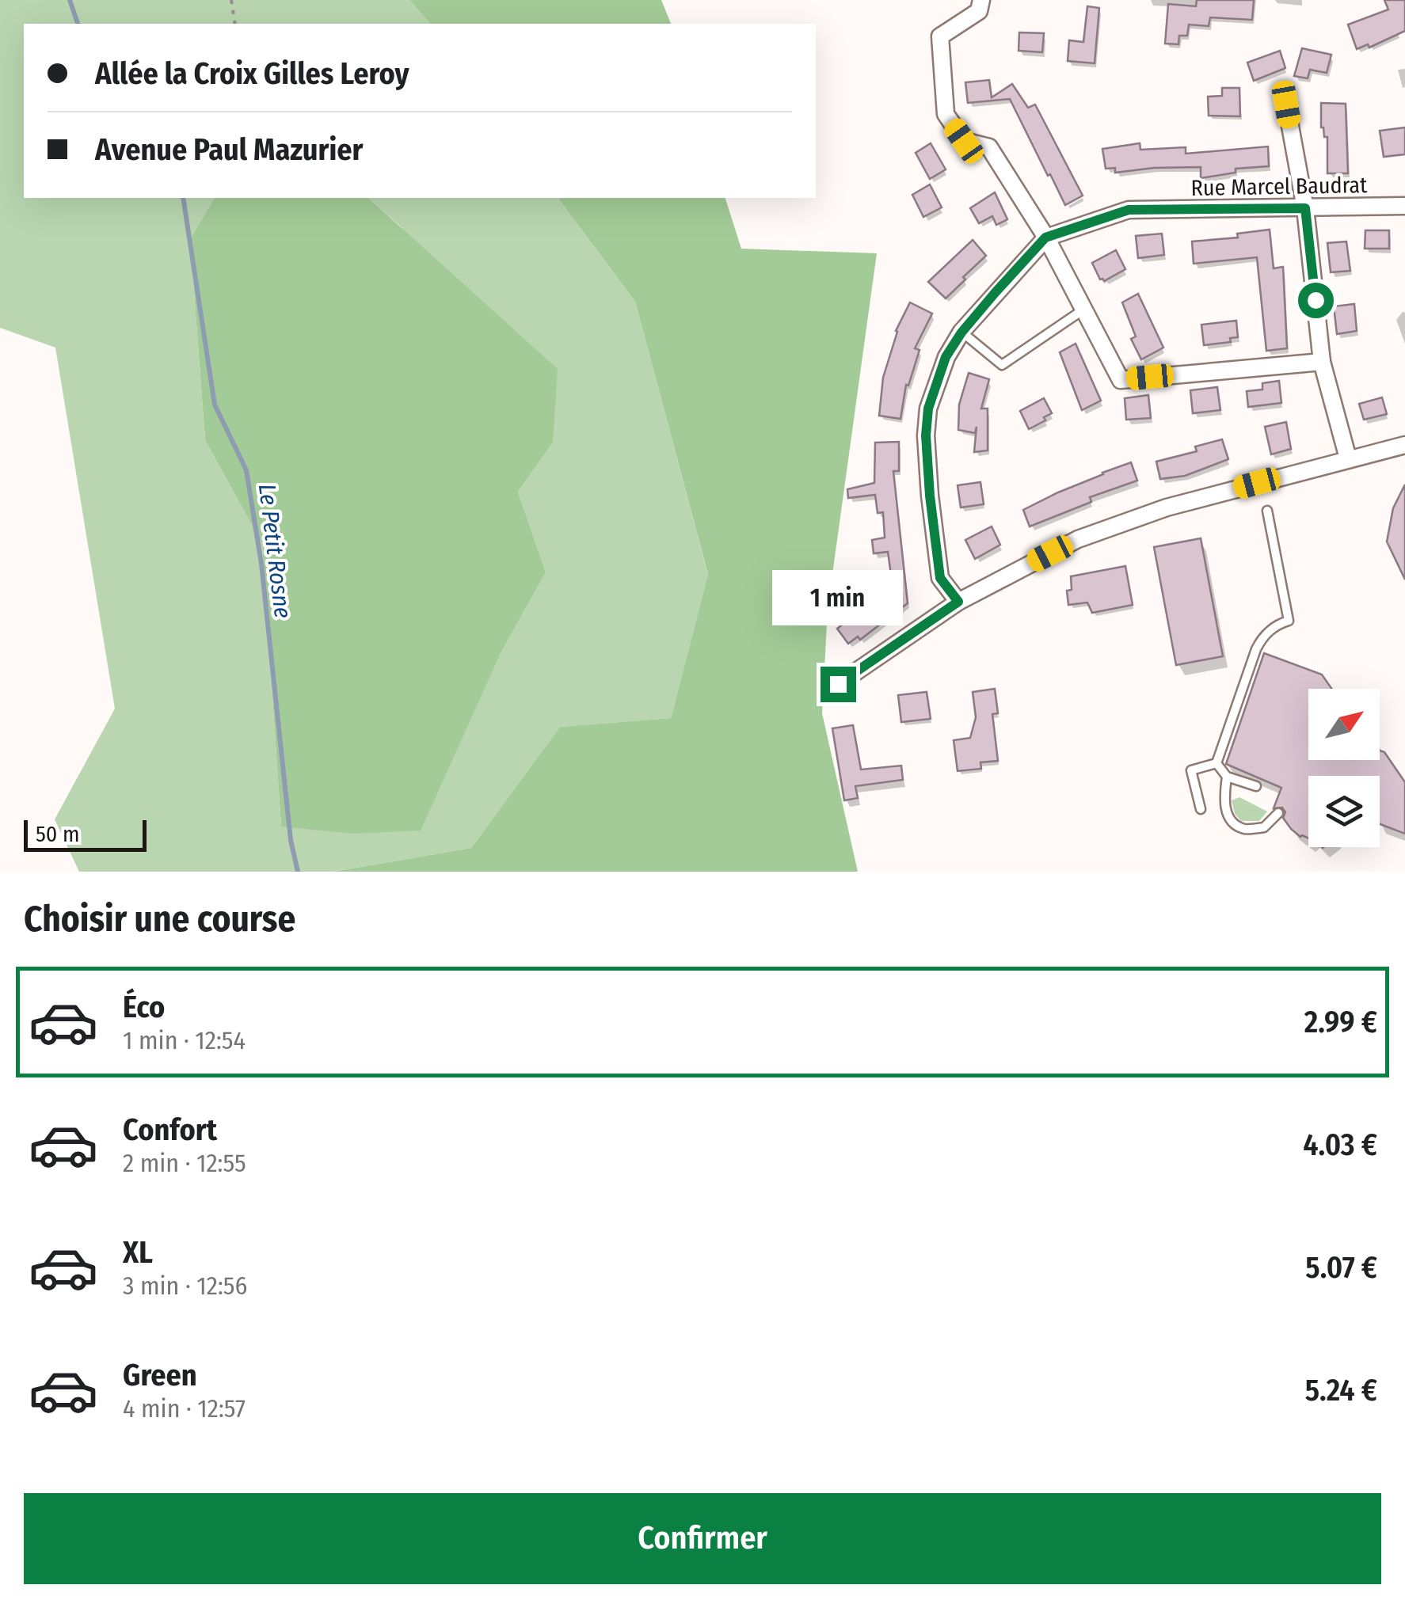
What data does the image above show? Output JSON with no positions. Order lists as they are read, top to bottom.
{
  "streets": {
    "street": ["Rue Marcel Baudrat"]
  },
  "water": ["Le Petit Rosne"],
  "scale_bar": "50 m",
  "north": "top right",
  "page": {
    "banner": ["Allée la Croix Gilles Leroy", "Avenue Paul Mazurier"],
    "bubble": "1 min",
    "scale": "50 m",
    "heading": "Choisir une course",
    "list": [
      {
        "name": "Éco",
        "note": "1 min · 12:54",
        "value": "2.99 €"
      },
      {
        "name": "Confort",
        "note": "2 min · 12:55",
        "value": "4.03 €"
      },
      {
        "name": "XL",
        "note": "3 min · 12:56",
        "value": "5.07 €"
      },
      {
        "name": "Green",
        "note": "4 min · 12:57",
        "value": "5.24 €"
      }
    ],
    "buttons": "Confirmer"
  }
}
